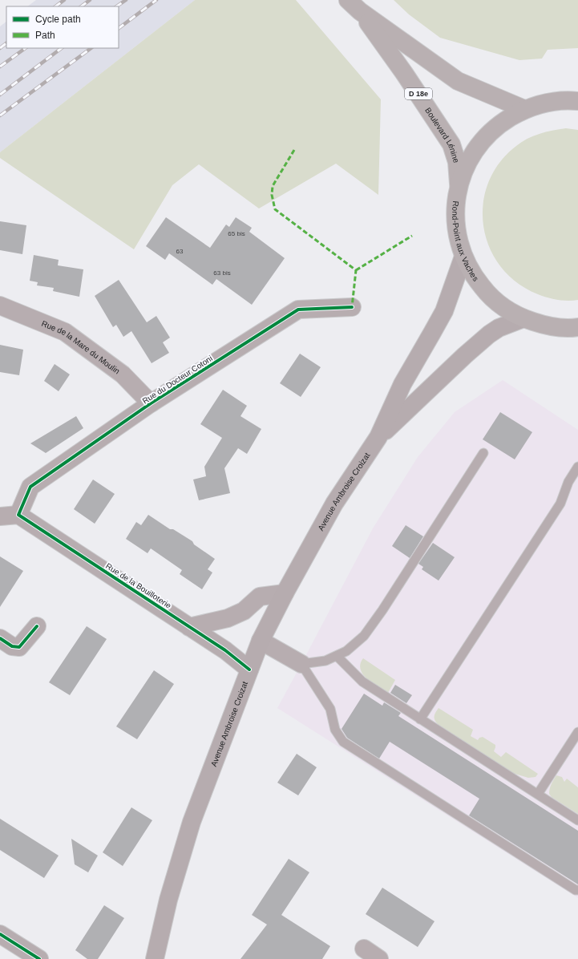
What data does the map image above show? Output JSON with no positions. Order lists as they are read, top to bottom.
{
  "streets": {
    "main road": [
      "D 18e",
      "Boulevard Lénine",
      "Rond-Point aux Vaches",
      "Avenue Ambroise Croizat"
    ],
    "street": ["Rue de la Mare du Moulin", "Rue du Docteur Cotoni", "Rue de la Bouilloterie"]
  },
  "crossings": [
    ["Boulevard Lénine", "Rond-Point aux Vaches"],
    ["Rond-Point aux Vaches", "Avenue Ambroise Croizat"],
    ["Rue de la Mare du Moulin", "Rue du Docteur Cotoni"],
    ["Rue du Docteur Cotoni", "Rue de la Bouilloterie"],
    ["Avenue Ambroise Croizat", "Rue de la Bouilloterie"]
  ],
  "house_numbers": ["65 bis", "63", "63 bis"],
  "legend": ["Cycle path", "Path"]
}
